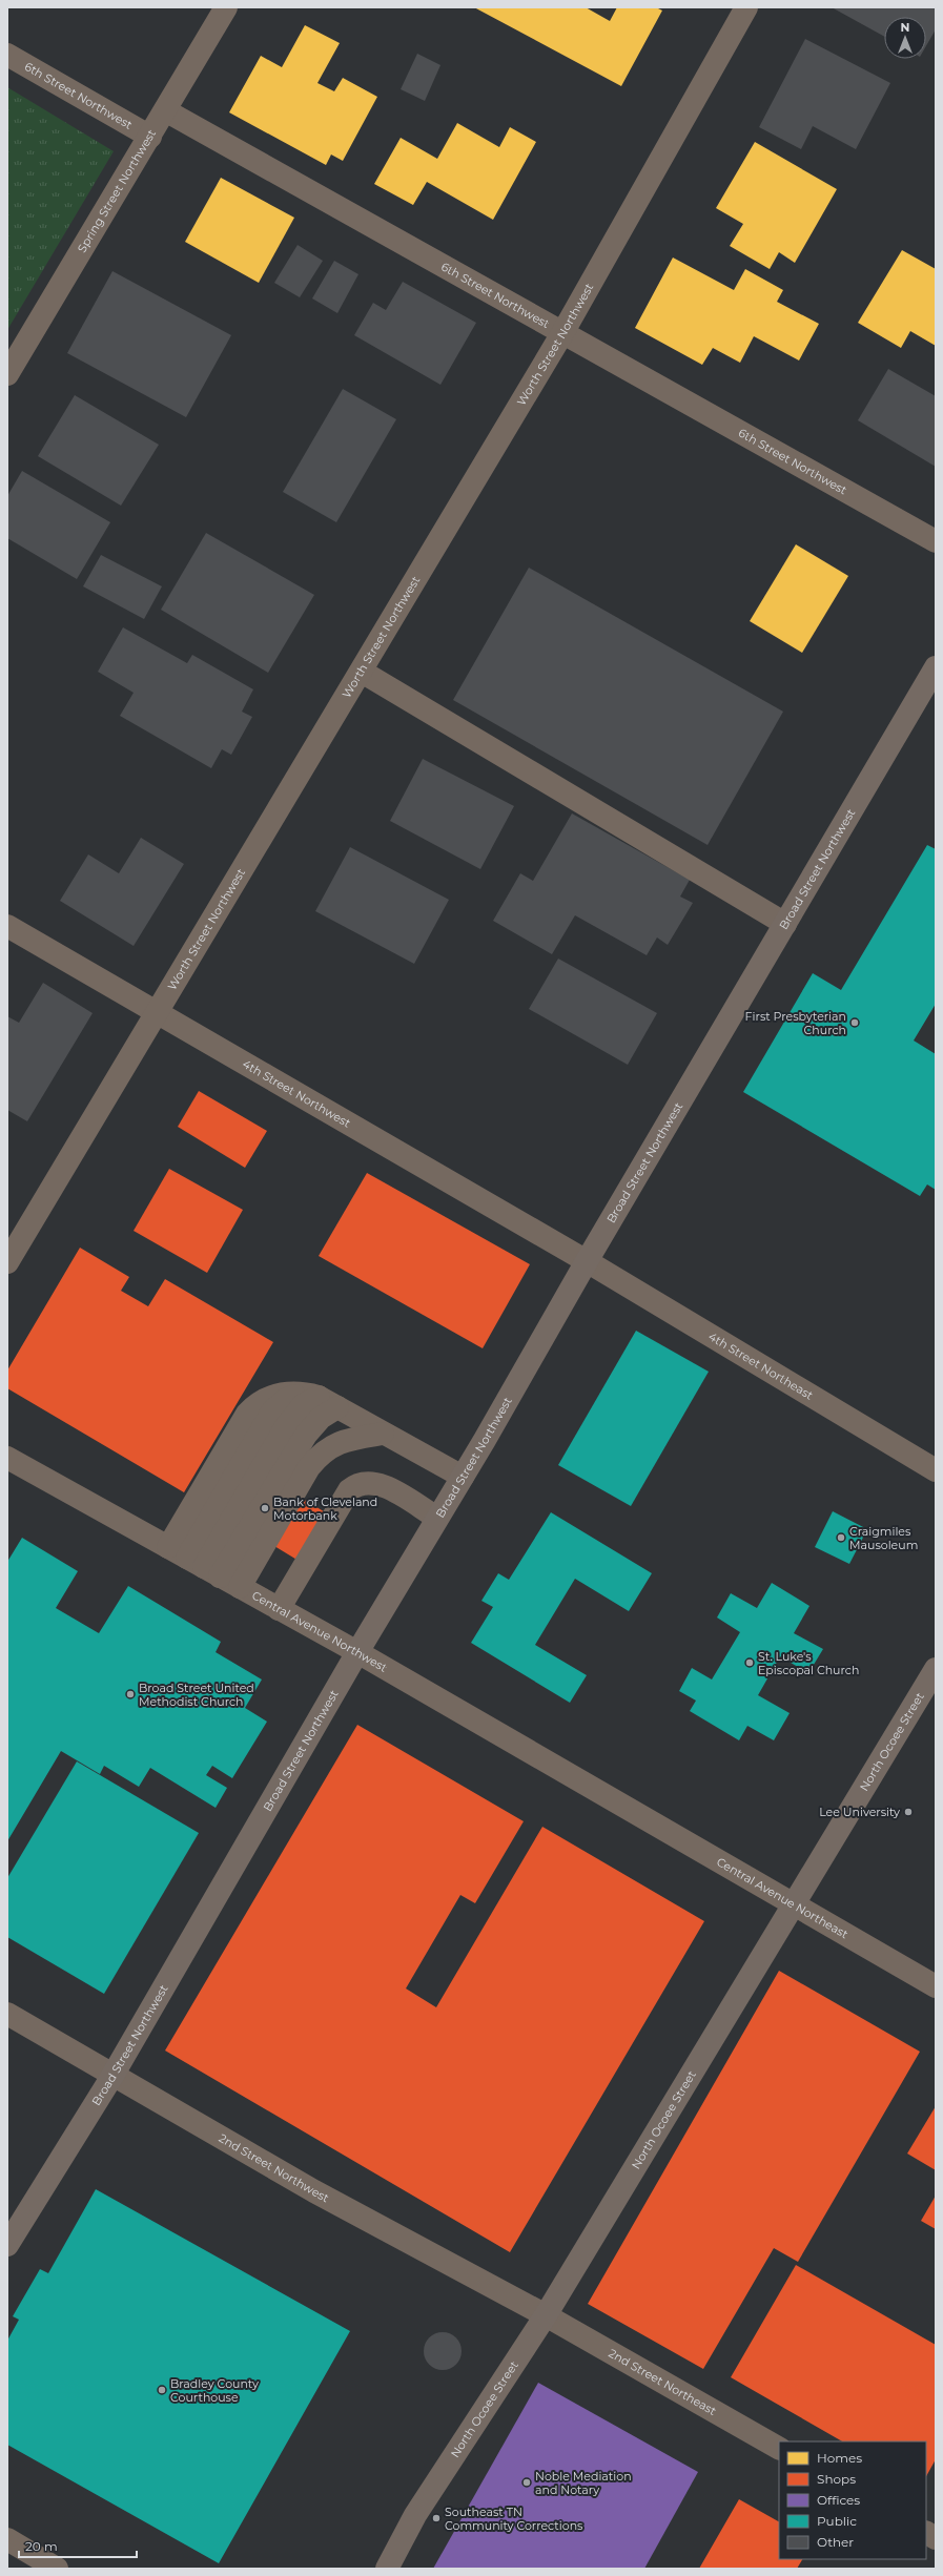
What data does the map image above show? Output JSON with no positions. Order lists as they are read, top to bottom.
{
  "streets": {
    "main road": ["Broad Street Northwest", "North Ocoee Street"],
    "street": [
      "6th Street Northwest",
      "Spring Street Northwest",
      "Worth Street Northwest",
      "4th Street Northwest",
      "4th Street Northeast",
      "Central Avenue Northwest",
      "Central Avenue Northeast",
      "2nd Street Northwest",
      "2nd Street Northeast"
    ]
  },
  "crossings": [
    ["6th Street Northwest", "Spring Street Northwest"],
    ["6th Street Northwest", "Worth Street Northwest"],
    ["Worth Street Northwest", "4th Street Northwest"],
    ["Broad Street Northwest", "4th Street Northwest"],
    ["Broad Street Northwest", "4th Street Northeast"],
    ["Broad Street Northwest", "Central Avenue Northwest"],
    ["Broad Street Northwest", "2nd Street Northwest"],
    ["4th Street Northwest", "4th Street Northeast"],
    ["Central Avenue Northwest", "Central Avenue Northeast"],
    ["North Ocoee Street", "Central Avenue Northeast"],
    ["North Ocoee Street", "2nd Street Northwest"],
    ["North Ocoee Street", "2nd Street Northeast"],
    ["2nd Street Northwest", "2nd Street Northeast"]
  ],
  "places": [
    "First Presbyterian Church",
    "Bank of Cleveland Motorbank",
    "Craigmiles Mausoleum",
    "St. Luke's Episcopal Church",
    "Broad Street United Methodist Church",
    "Lee University",
    "Bradley County Courthouse",
    "Noble Mediation and Notary",
    "Southeast TN Community Corrections"
  ],
  "legend": [
    "Homes",
    "Shops",
    "Offices",
    "Public",
    "Other"
  ],
  "scale_bar": "20 m",
  "north": "top"
}
